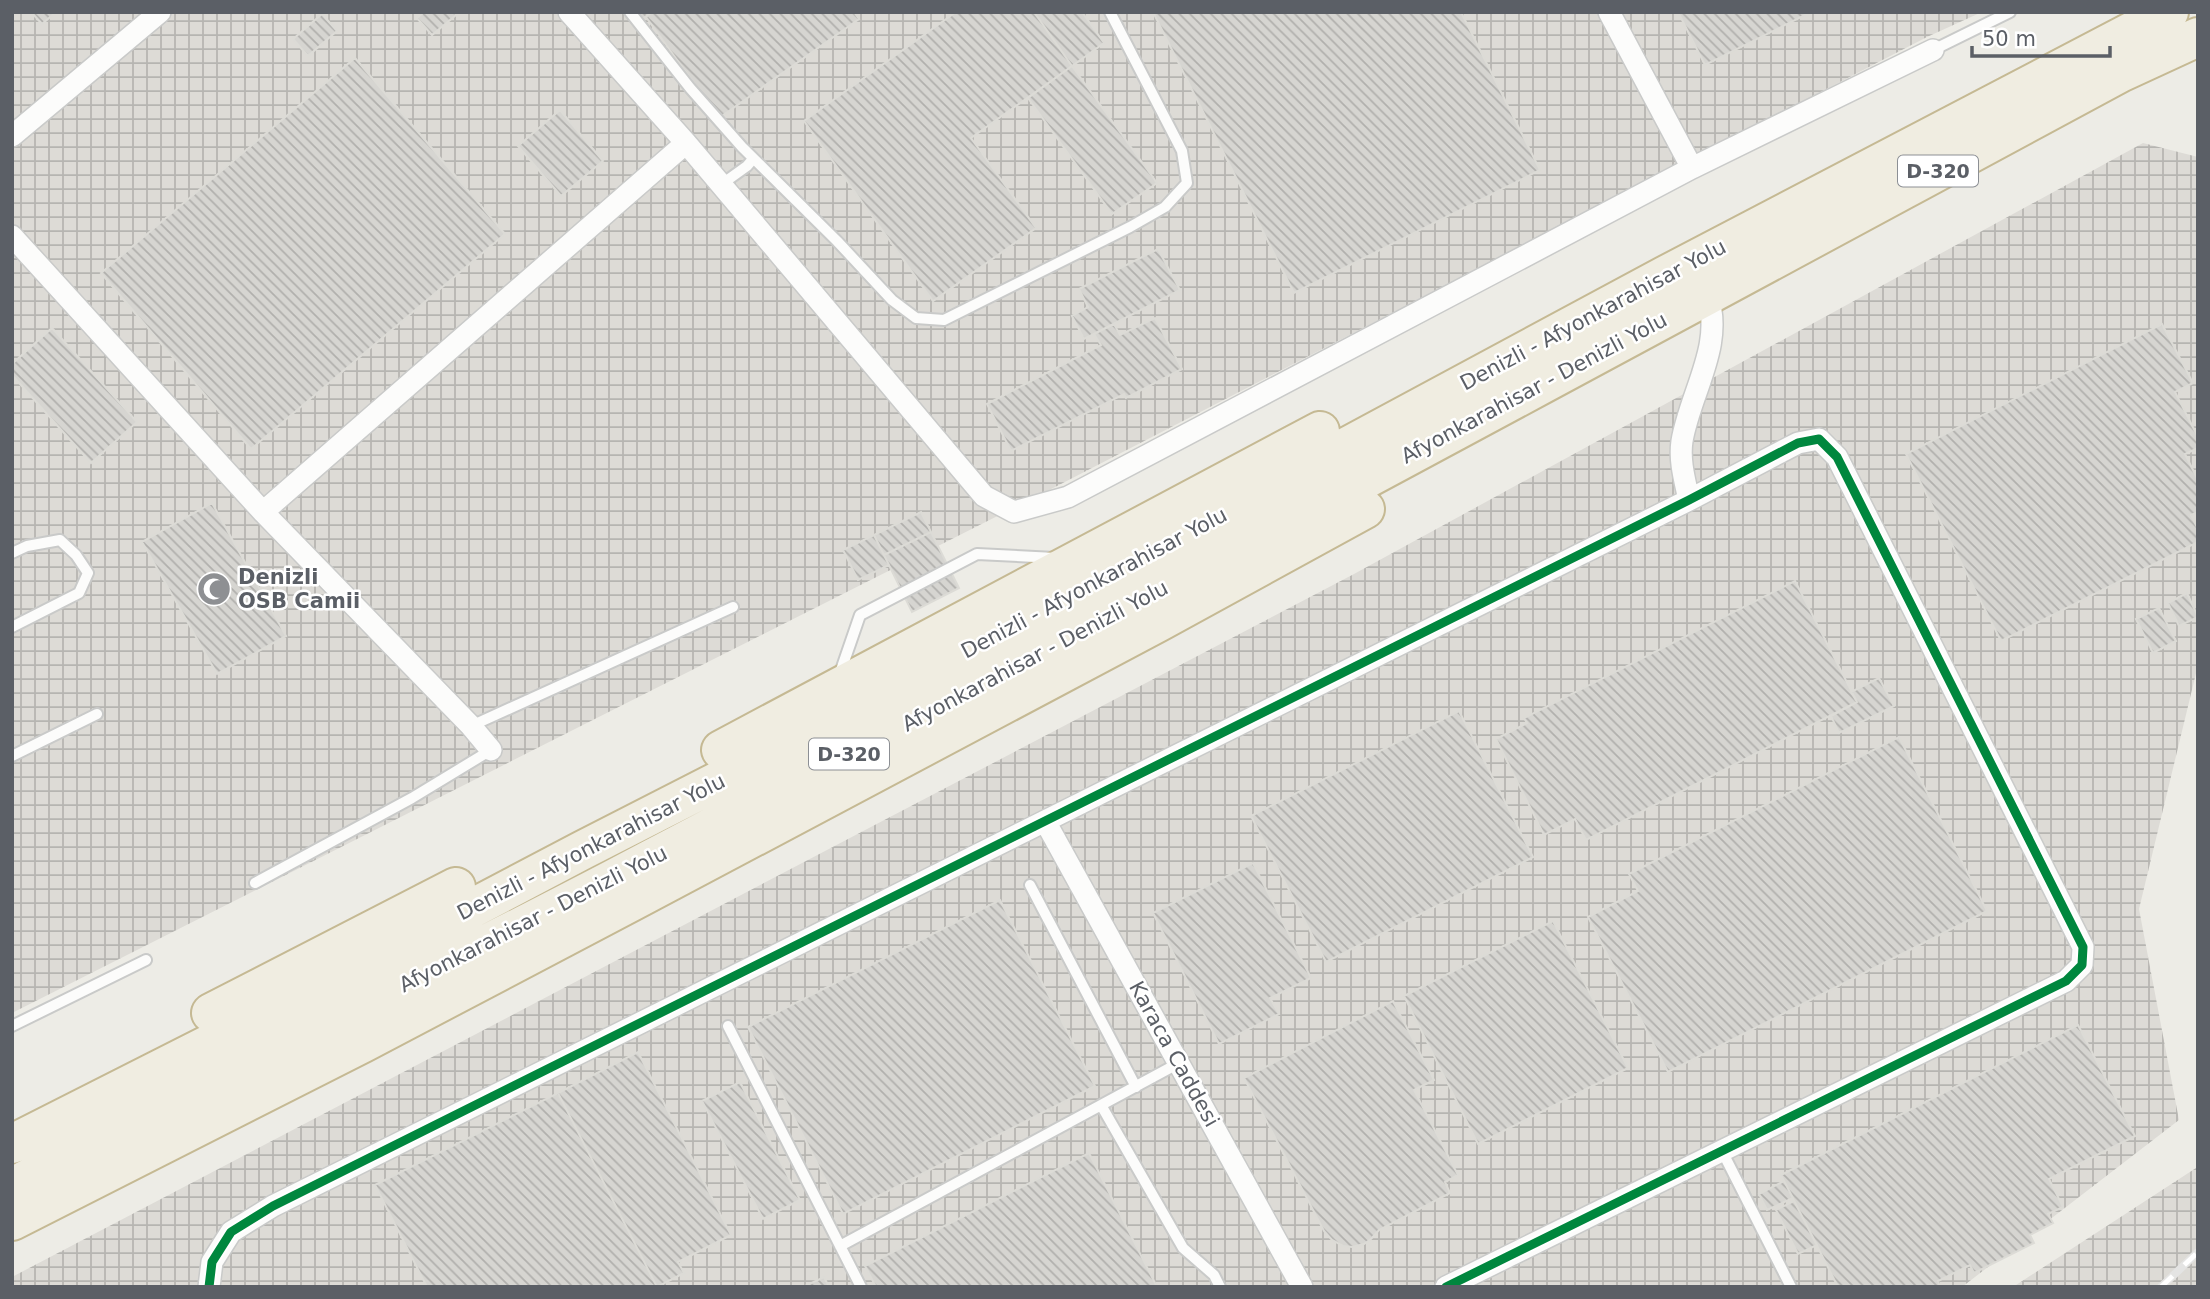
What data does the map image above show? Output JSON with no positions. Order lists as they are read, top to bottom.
{
  "streets": {
    "highway": ["D-320", "Denizli - Afyonkarahisar Yolu", "Afyonkarahisar - Denizli Yolu"],
    "street": ["Karaca Caddesi"]
  },
  "crossings": [
    ["Denizli - Afyonkarahisar Yolu", "Afyonkarahisar - Denizli Yolu"]
  ],
  "places": {
    "mosque": ["Denizli OSB Camii"]
  },
  "scale_bar": "50 m"
}
